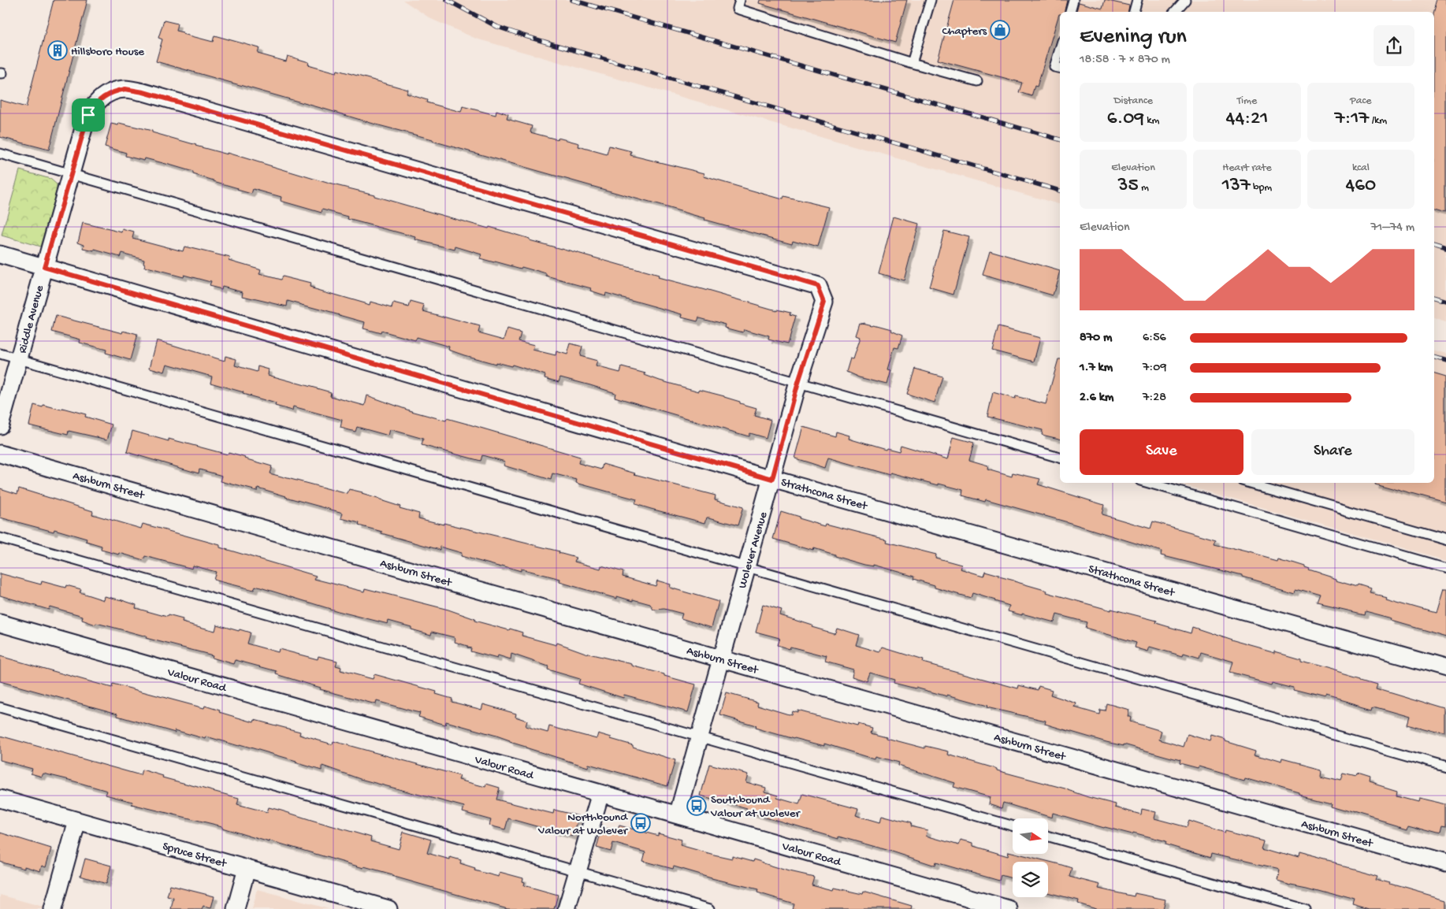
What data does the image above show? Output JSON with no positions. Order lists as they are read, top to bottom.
{
  "streets": {
    "street": [
      "Riddle Avenue",
      "Ashburn Street",
      "Strathcona Street",
      "Wolever Avenue",
      "Valour Road",
      "Spruce Street"
    ]
  },
  "crossings": [
    ["Riddle Avenue", "Strathcona Street"],
    ["Riddle Avenue", "Wolever Avenue"],
    ["Ashburn Street", "Wolever Avenue"],
    ["Strathcona Street", "Wolever Avenue"],
    ["Wolever Avenue", "Valour Road"]
  ],
  "places": {
    "shop": ["Chapters"],
    "building": ["Hillsboro House"],
    "bus stop": ["Southbound Valour at Wolever", "Northbound Valour at Wolever"]
  },
  "north": "right",
  "page": {
    "heading": ["Evening run", "18:58 · 7 × 870 m"],
    "stats": [
      ["Distance", "6.09 km"],
      ["Time", "44:21"],
      ["Pace", "7:17 /km"],
      ["Elevation", "35 m"],
      ["Heart rate", "137 bpm"],
      ["kcal", "460"]
    ],
    "chart": ["Elevation", "71–74 m"],
    "list": [
      {
        "name": "870 m",
        "note": "6:56"
      },
      {
        "name": "1.7 km",
        "note": "7:09"
      },
      {
        "name": "2.6 km",
        "note": "7:28"
      }
    ],
    "buttons": ["Save", "Share"]
  }
}
